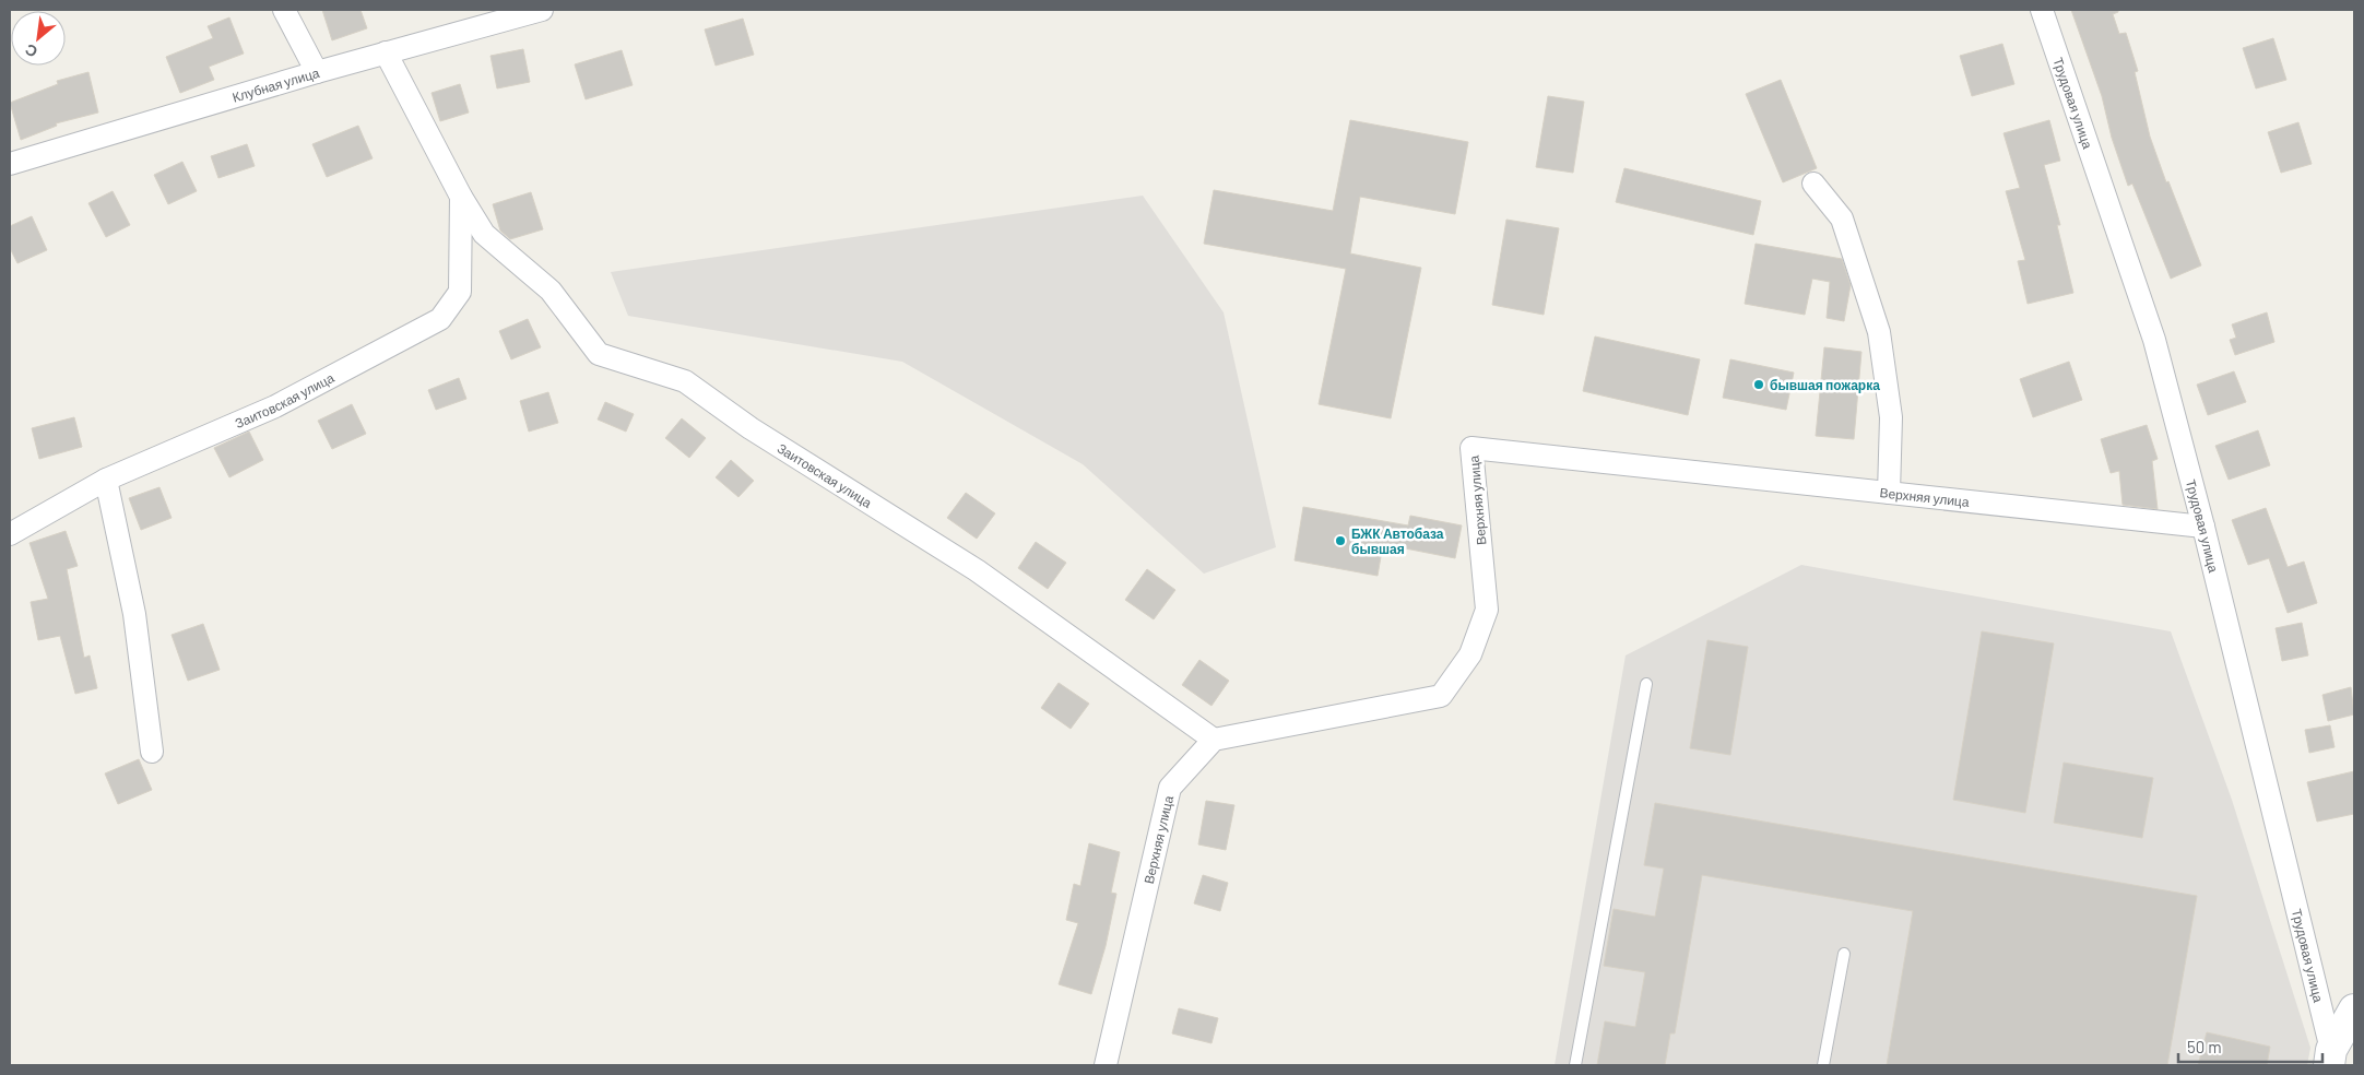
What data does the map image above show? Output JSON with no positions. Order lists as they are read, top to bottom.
{
  "streets": {
    "street": [
      "Клубная улица",
      "Трудовая улица",
      "Заитовская улица",
      "Верхняя улица"
    ]
  },
  "crossings": [
    ["Клубная улица", "Заитовская улица"],
    ["Трудовая улица", "Верхняя улица"],
    ["Заитовская улица", "Верхняя улица"]
  ],
  "places": ["бывшая пожарка", "БЖК Автобаза бывшая"],
  "scale_bar": "50 m",
  "north": "bottom left"
}
